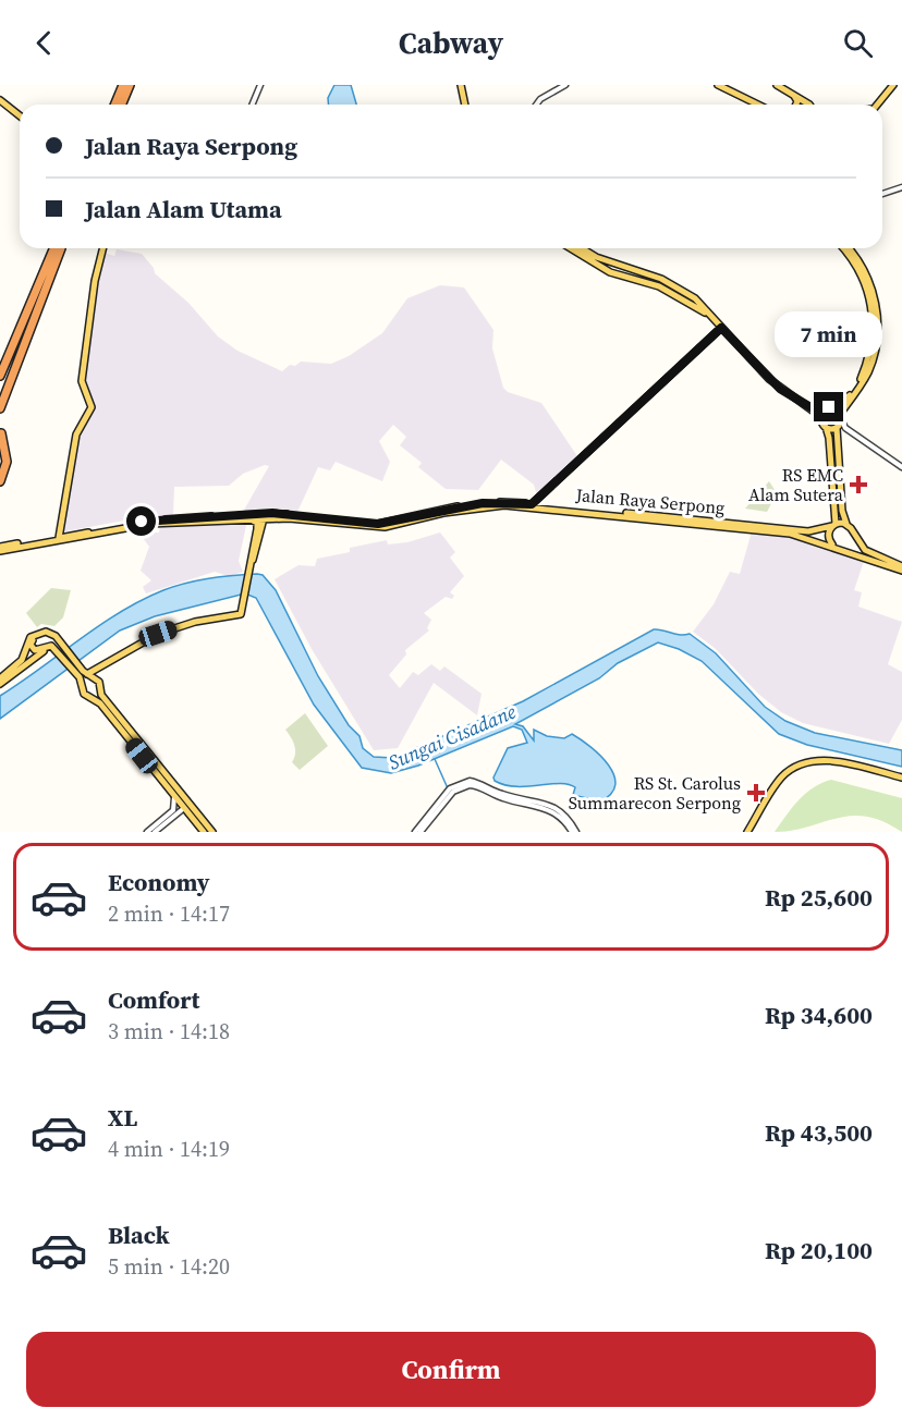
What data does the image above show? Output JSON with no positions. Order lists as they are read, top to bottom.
{
  "streets": {
    "main road": ["Jalan Raya Serpong"]
  },
  "water": ["Sungai Cisadane"],
  "places": {
    "health": ["RS EMC Alam Sutera", "RS St. Carolus Summarecon Serpong"]
  },
  "page": {
    "header": "Cabway",
    "banner": ["Jalan Raya Serpong", "Jalan Alam Utama"],
    "bubble": "7 min",
    "list": [
      {
        "name": "Economy",
        "note": "2 min · 14:17",
        "value": "Rp 25,600"
      },
      {
        "name": "Comfort",
        "note": "3 min · 14:18",
        "value": "Rp 34,600"
      },
      {
        "name": "XL",
        "note": "4 min · 14:19",
        "value": "Rp 43,500"
      },
      {
        "name": "Black",
        "note": "5 min · 14:20",
        "value": "Rp 20,100"
      }
    ],
    "buttons": "Confirm"
  }
}
